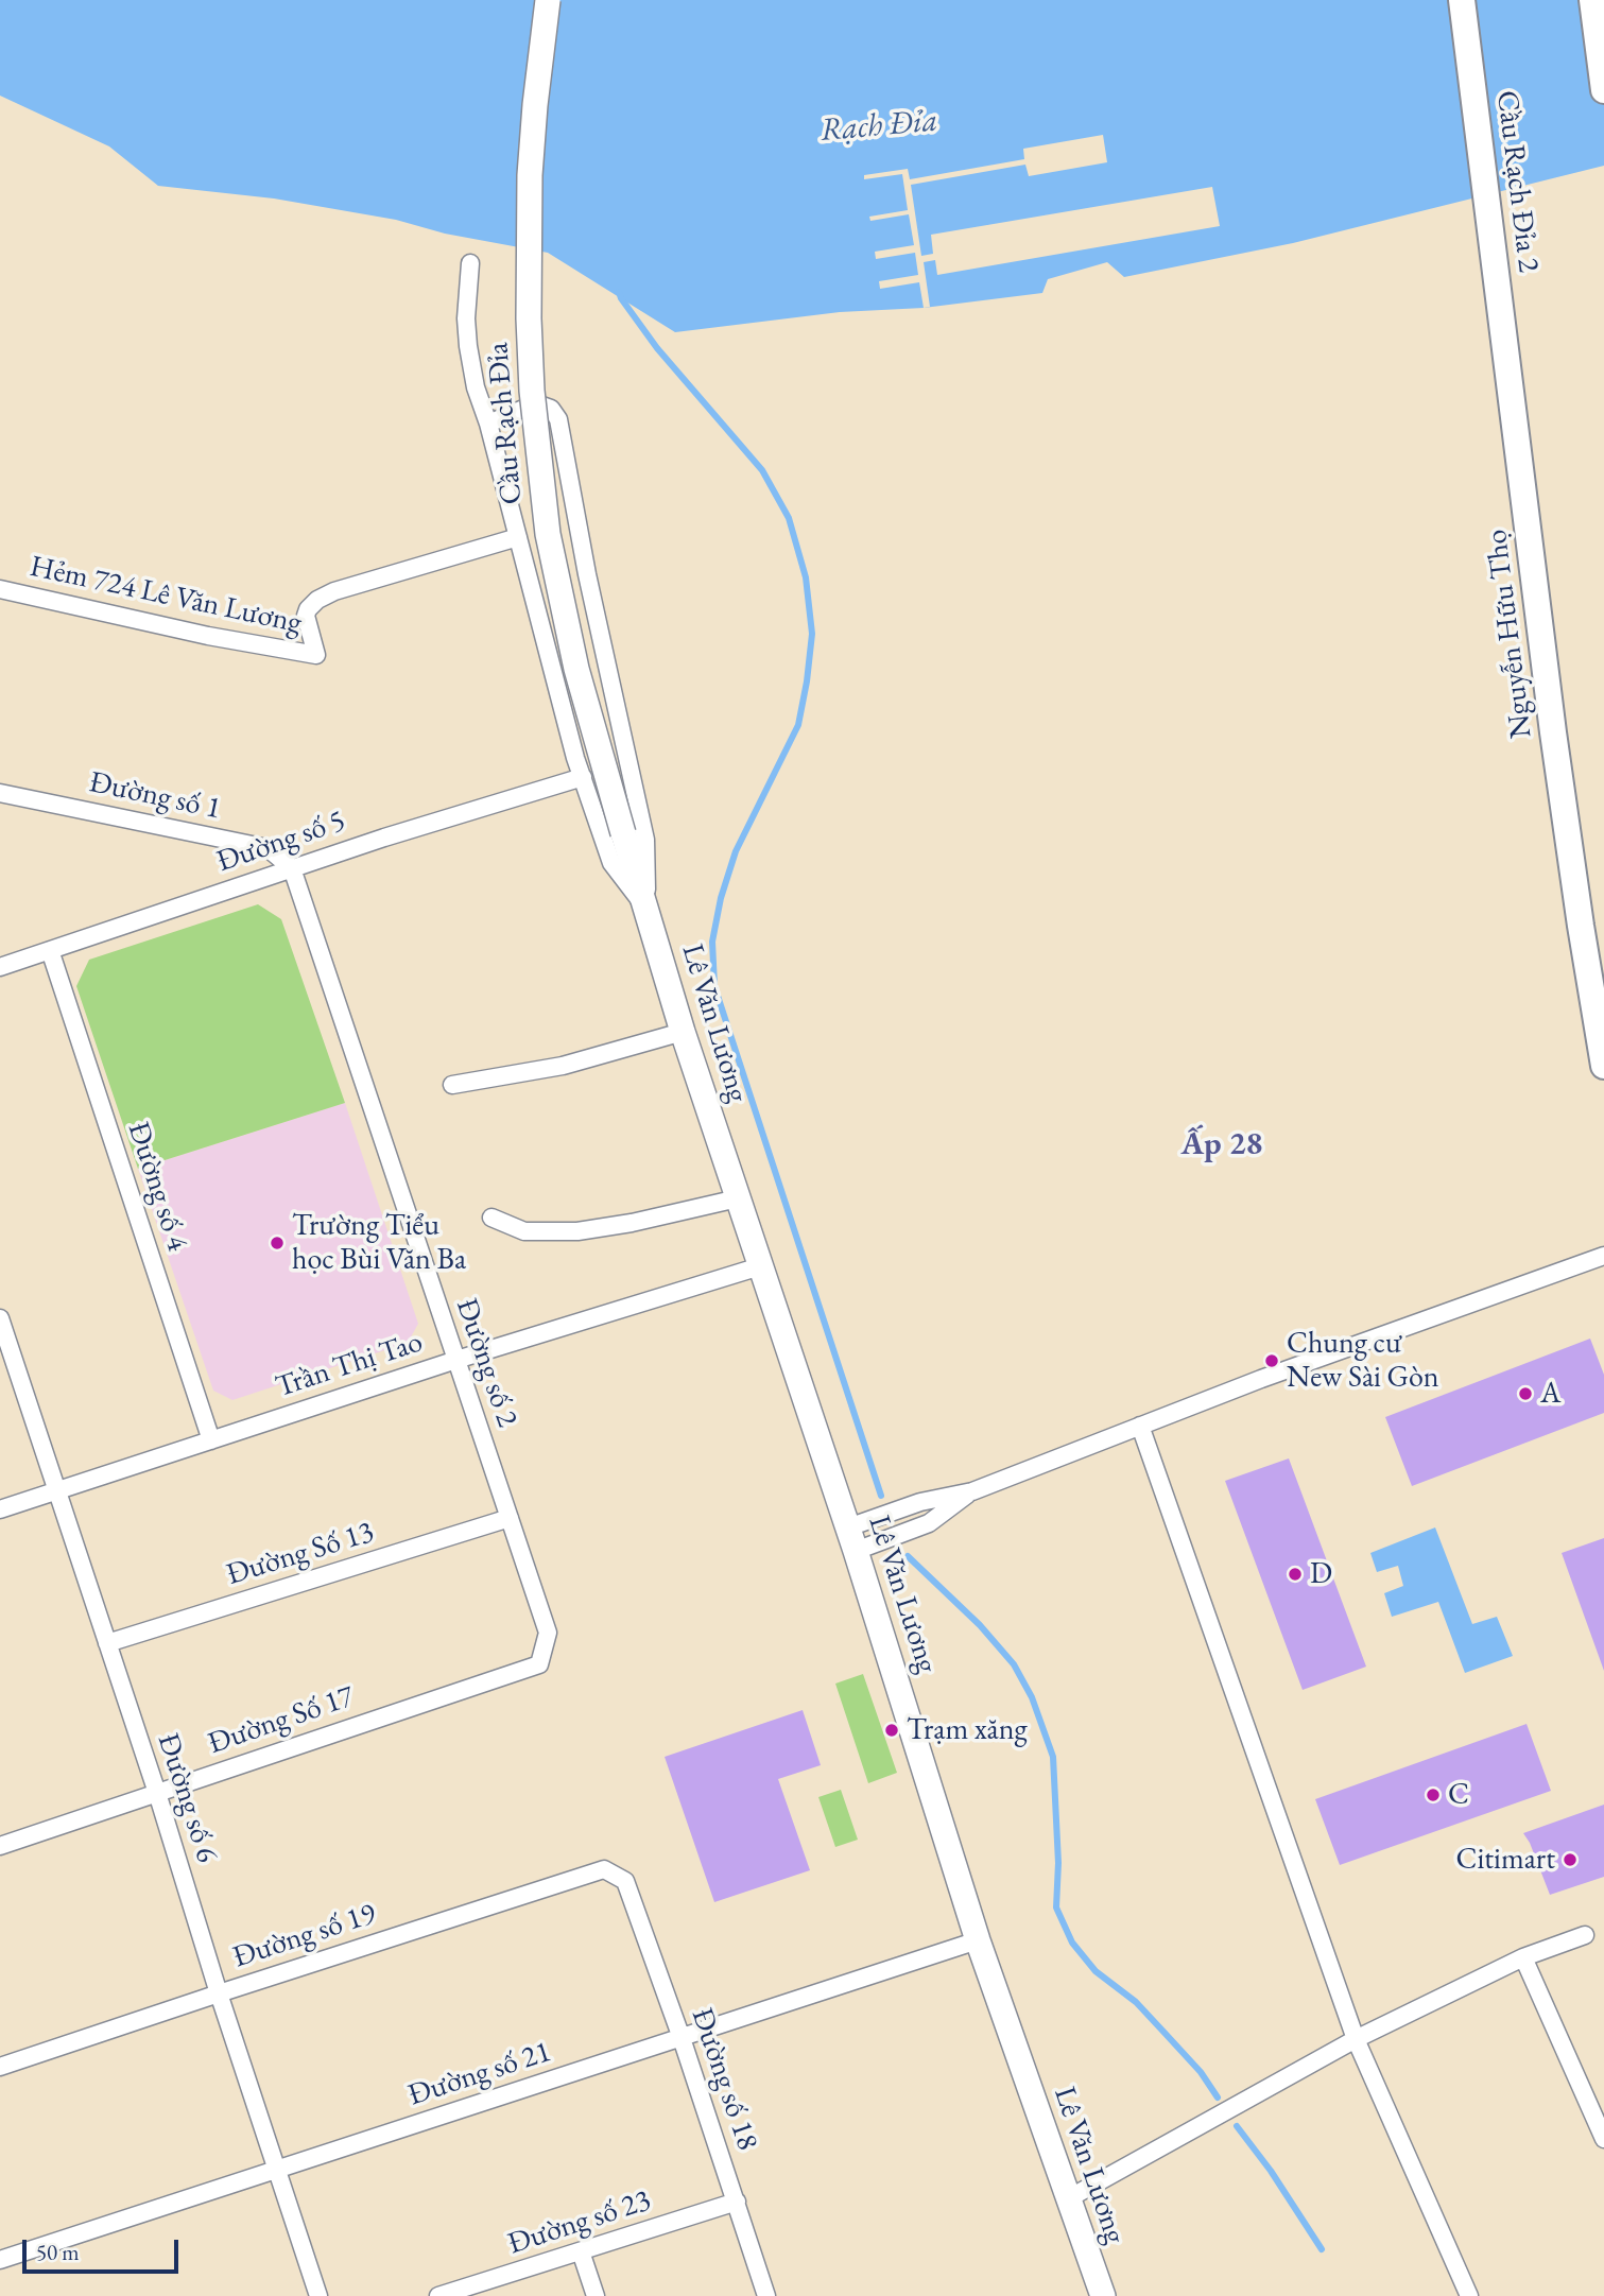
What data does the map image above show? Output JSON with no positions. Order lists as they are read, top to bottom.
{
  "streets": {
    "main road": [
      "Cầu Rạch Đỉa 2",
      "Cầu Rạch Đỉa",
      "Nguyễn Hữu Thọ",
      "Lê Văn Lương"
    ],
    "street": [
      "Hẻm 724 Lê Văn Lương",
      "Đường số 1",
      "Đường số 5",
      "Đường số 4",
      "Đường số 2",
      "Trần Thị Tao",
      "Đường Số 13",
      "Đường Số 17",
      "Đường số 6",
      "Đường số 19",
      "Đường số 21",
      "Đường số 18",
      "Đường số 23"
    ]
  },
  "crossings": [
    ["Cầu Rạch Đỉa 2", "Nguyễn Hữu Thọ"],
    ["Cầu Rạch Đỉa", "Lê Văn Lương"],
    ["Hẻm 724 Lê Văn Lương", "Lê Văn Lương"],
    ["Đường số 1", "Đường số 5"],
    ["Đường số 1", "Đường số 2"],
    ["Đường số 5", "Lê Văn Lương"],
    ["Đường số 5", "Đường số 4"],
    ["Đường số 5", "Đường số 2"],
    ["Lê Văn Lương", "Trần Thị Tao"],
    ["Lê Văn Lương", "Đường số 21"],
    ["Đường số 4", "Trần Thị Tao"],
    ["Đường số 2", "Trần Thị Tao"],
    ["Đường số 2", "Đường Số 13"],
    ["Đường số 2", "Đường Số 17"],
    ["Trần Thị Tao", "Đường số 6"],
    ["Đường Số 13", "Đường số 6"],
    ["Đường Số 17", "Đường số 6"],
    ["Đường số 6", "Đường số 19"],
    ["Đường số 6", "Đường số 21"],
    ["Đường số 19", "Đường số 18"],
    ["Đường số 21", "Đường số 18"],
    ["Đường số 18", "Đường số 23"]
  ],
  "districts": ["Ấp 28"],
  "water": ["Rạch Đỉa"],
  "places": [
    "Trường Tiểu học Bùi Văn Ba",
    "Chung cư New Sài Gòn",
    "A",
    "D",
    "Trạm xăng",
    "C",
    "Citimart"
  ],
  "scale_bar": "50 m"
}
